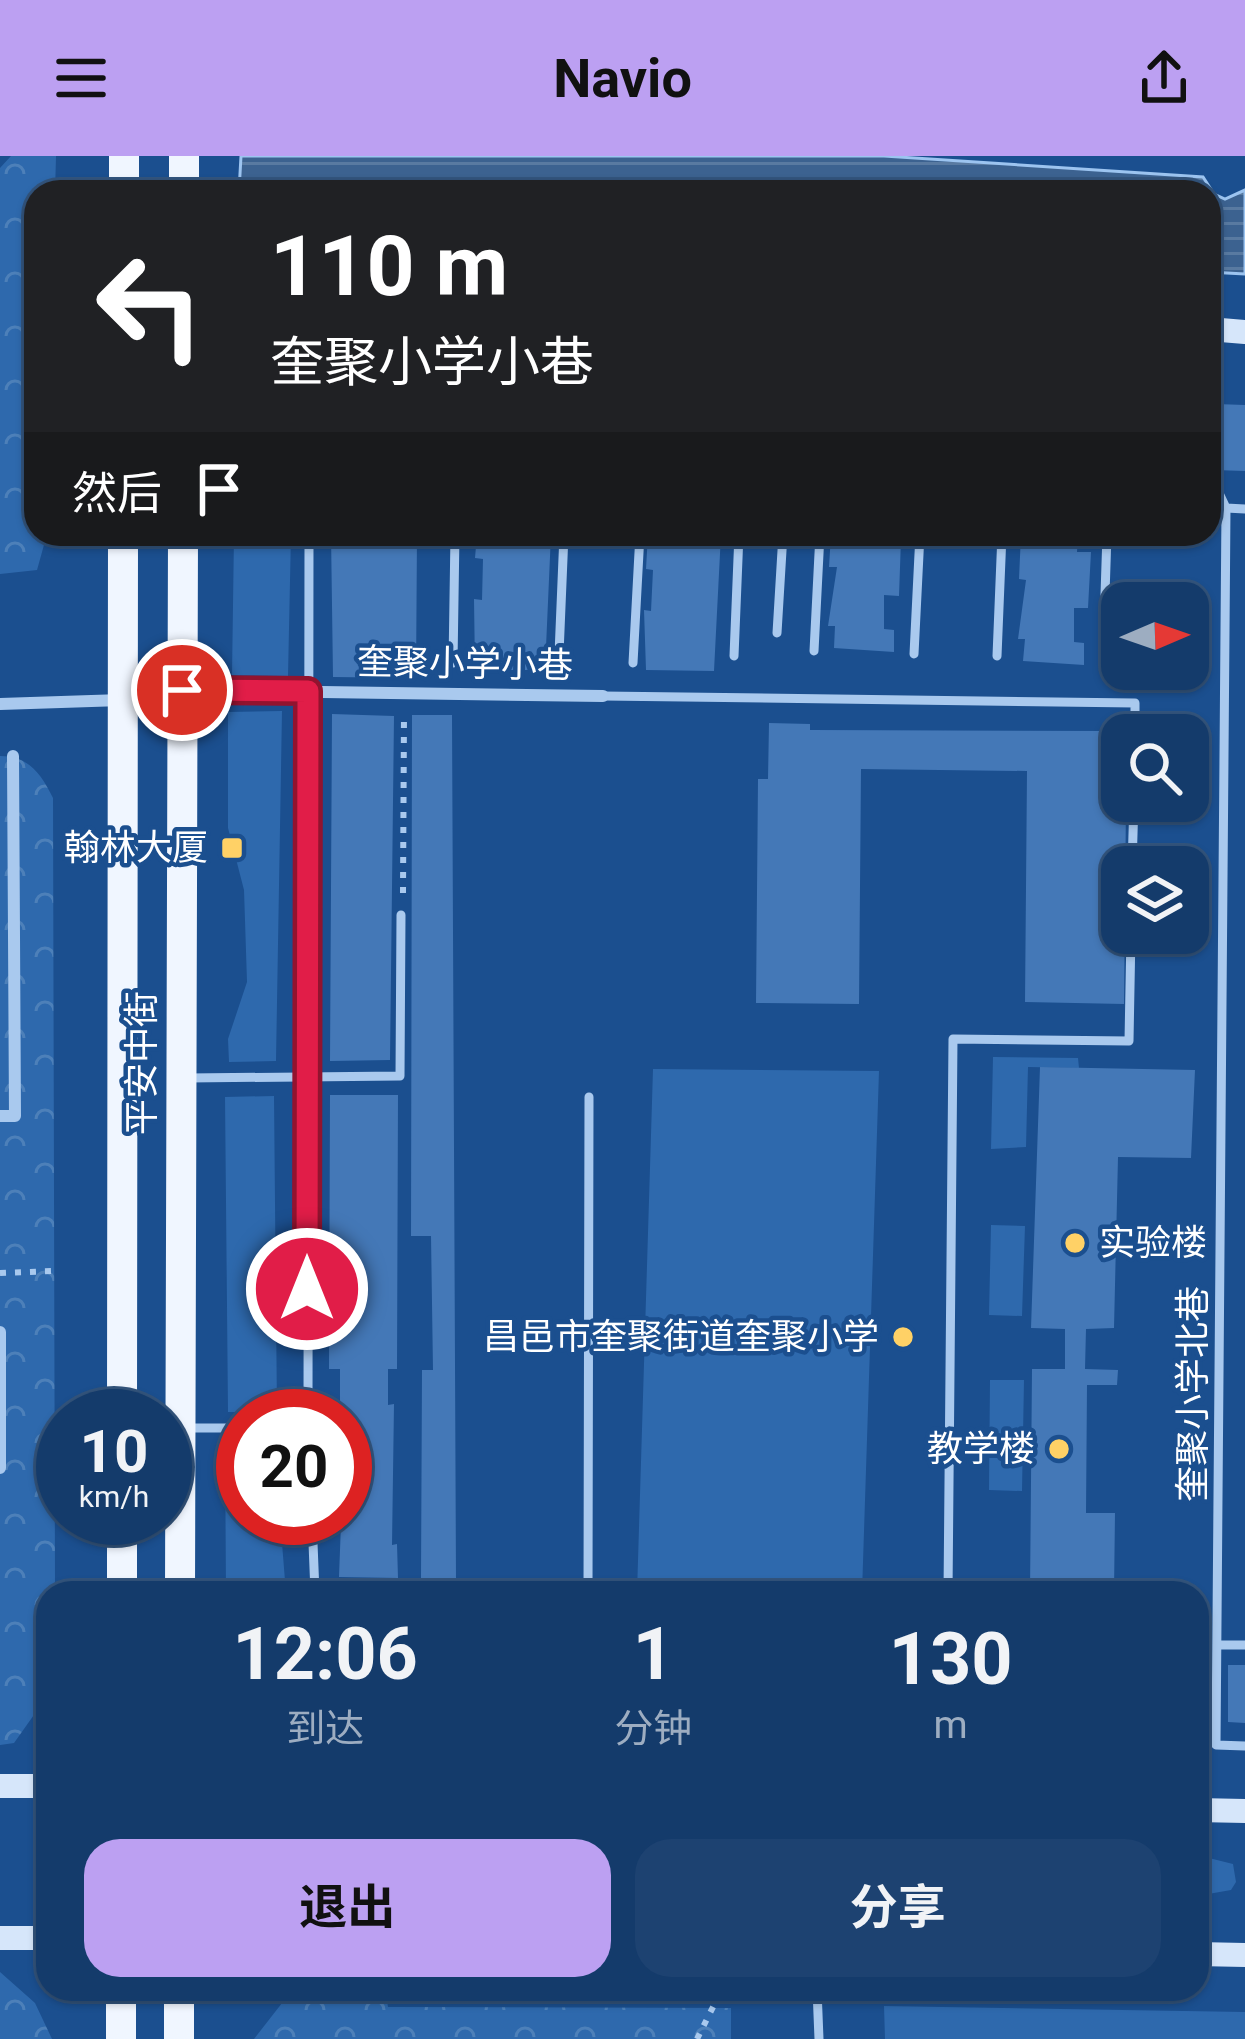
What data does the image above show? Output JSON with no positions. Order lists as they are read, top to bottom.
{
  "streets": {
    "main road": ["平安中街"],
    "street": ["奎聚小学小巷"],
    "lane": ["奎聚小学北巷"]
  },
  "crossings": [
    ["奎聚小学小巷", "平安中街"]
  ],
  "places": {
    "transit": ["翰林大厦"],
    "other": ["实验楼", "昌邑市奎聚街道奎聚小学", "教学楼"]
  },
  "north": "right",
  "page": {
    "header": "Navio",
    "turn": ["110 m", "奎聚小学小巷"],
    "then": "然后",
    "speed": "10 km/h",
    "limit": "20",
    "eta": [
      "12:06",
      "到达",
      "1",
      "分钟",
      "130",
      "m"
    ],
    "buttons": ["退出", "分享"]
  }
}
